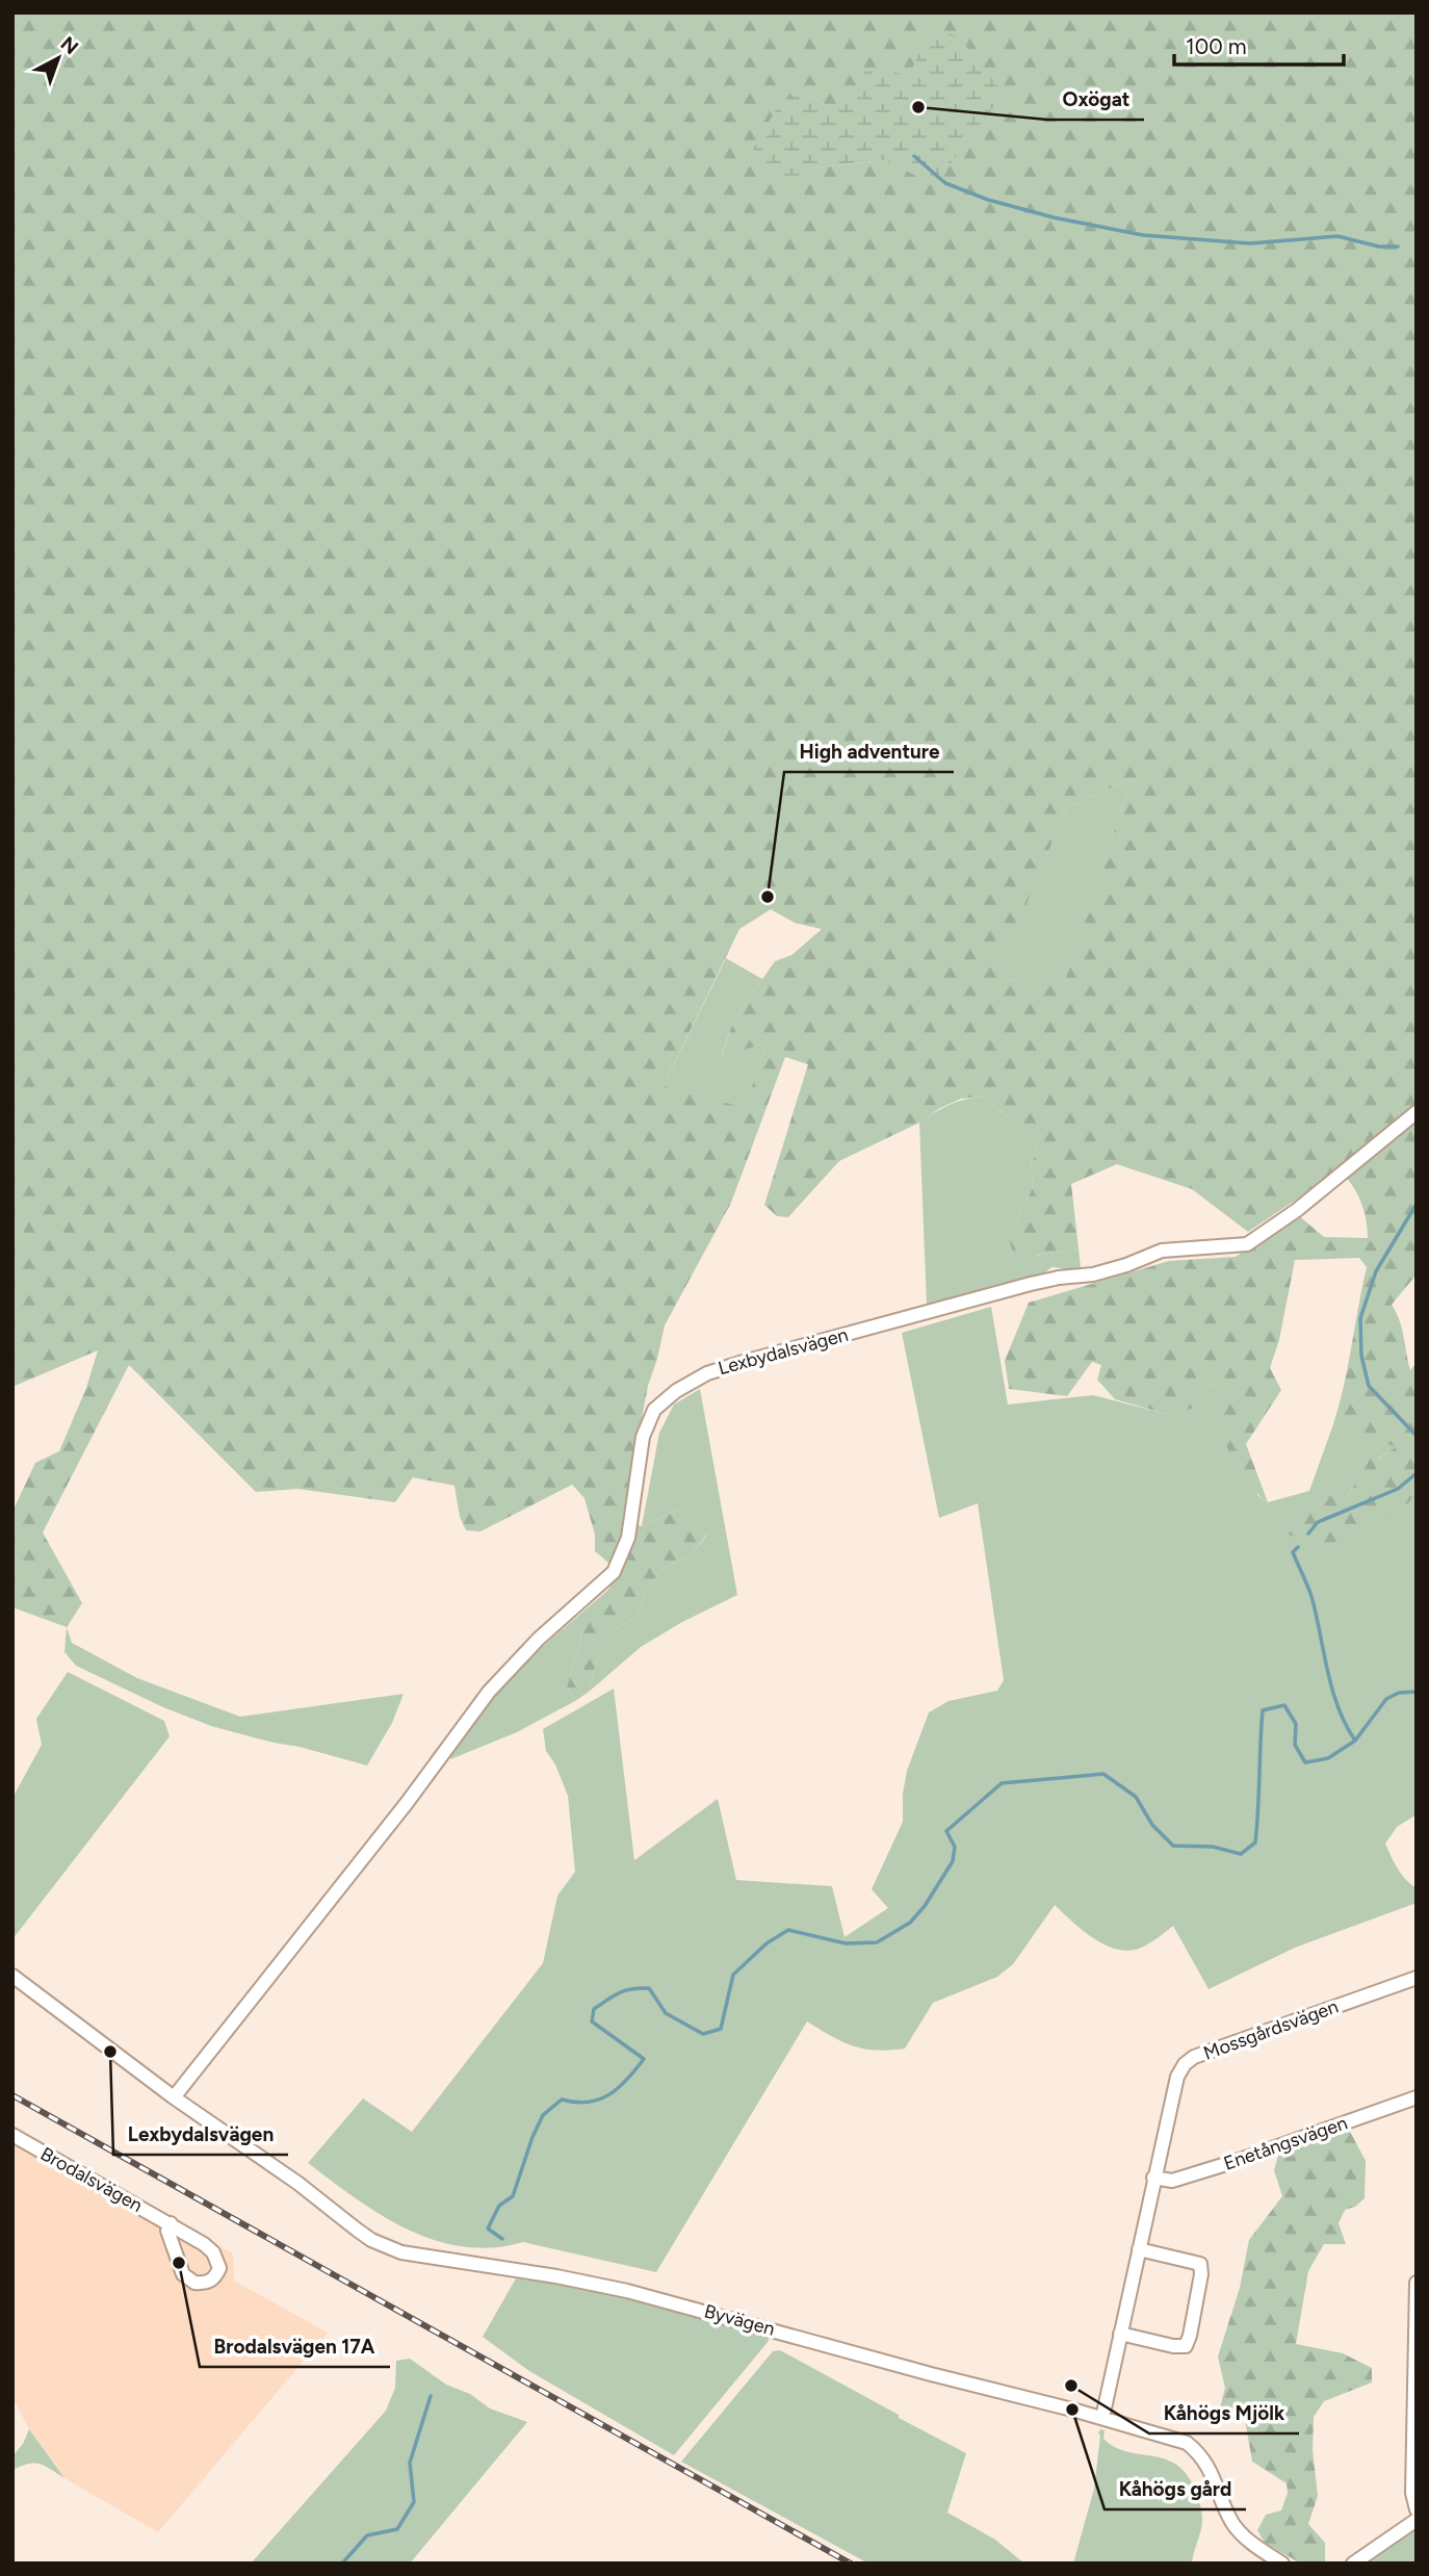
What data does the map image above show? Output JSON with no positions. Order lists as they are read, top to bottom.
{
  "streets": {
    "street": [
      "Lexbydalsvägen",
      "Mossgårdsvägen",
      "Enetångsvägen",
      "Brodalsvägen",
      "Byvägen"
    ]
  },
  "crossings": [
    ["Lexbydalsvägen", "Byvägen"],
    ["Mossgårdsvägen", "Enetångsvägen"],
    ["Mossgårdsvägen", "Byvägen"]
  ],
  "places": [
    "Oxögat",
    "High adventure",
    "Lexbydalsvägen",
    "Brodalsvägen 17A",
    "Kåhögs Mjölk",
    "Kåhögs gård"
  ],
  "scale_bar": "100 m",
  "north": "top right"
}
